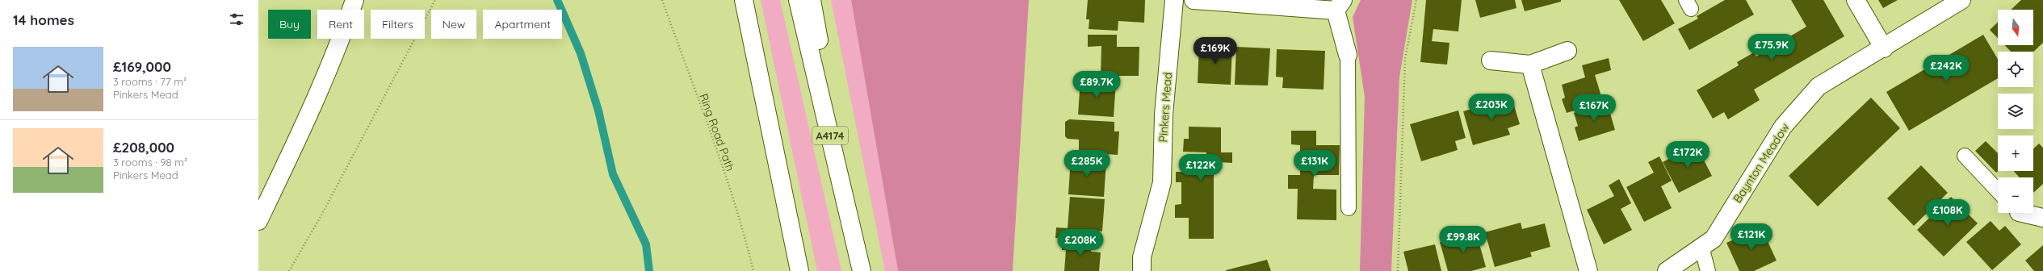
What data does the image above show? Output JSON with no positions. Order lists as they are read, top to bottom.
{
  "streets": {
    "main road": ["Pinkers Mead", "A4174", "Baynton Meadow"],
    "path": ["Ring Road Path"]
  },
  "north": "bottom",
  "page": {
    "heading": "14 homes",
    "map_buttons": ["+", "−"],
    "chip": [
      "Buy",
      "Rent",
      "Filters",
      "New",
      "Apartment"
    ],
    "price": [
      "£75.9K",
      "£169K",
      "£242K",
      "£89.7K",
      "£203K",
      "£167K",
      "£172K",
      "£285K",
      "£131K",
      "£122K",
      "£108K",
      "£121K",
      "£99.8K",
      "£208K"
    ],
    "list": [
      {
        "name": "£169,000",
        "note": "3 rooms · 77 m² · Pinkers Mead"
      },
      {
        "name": "£208,000",
        "note": "3 rooms · 98 m² · Pinkers Mead"
      }
    ]
  }
}
